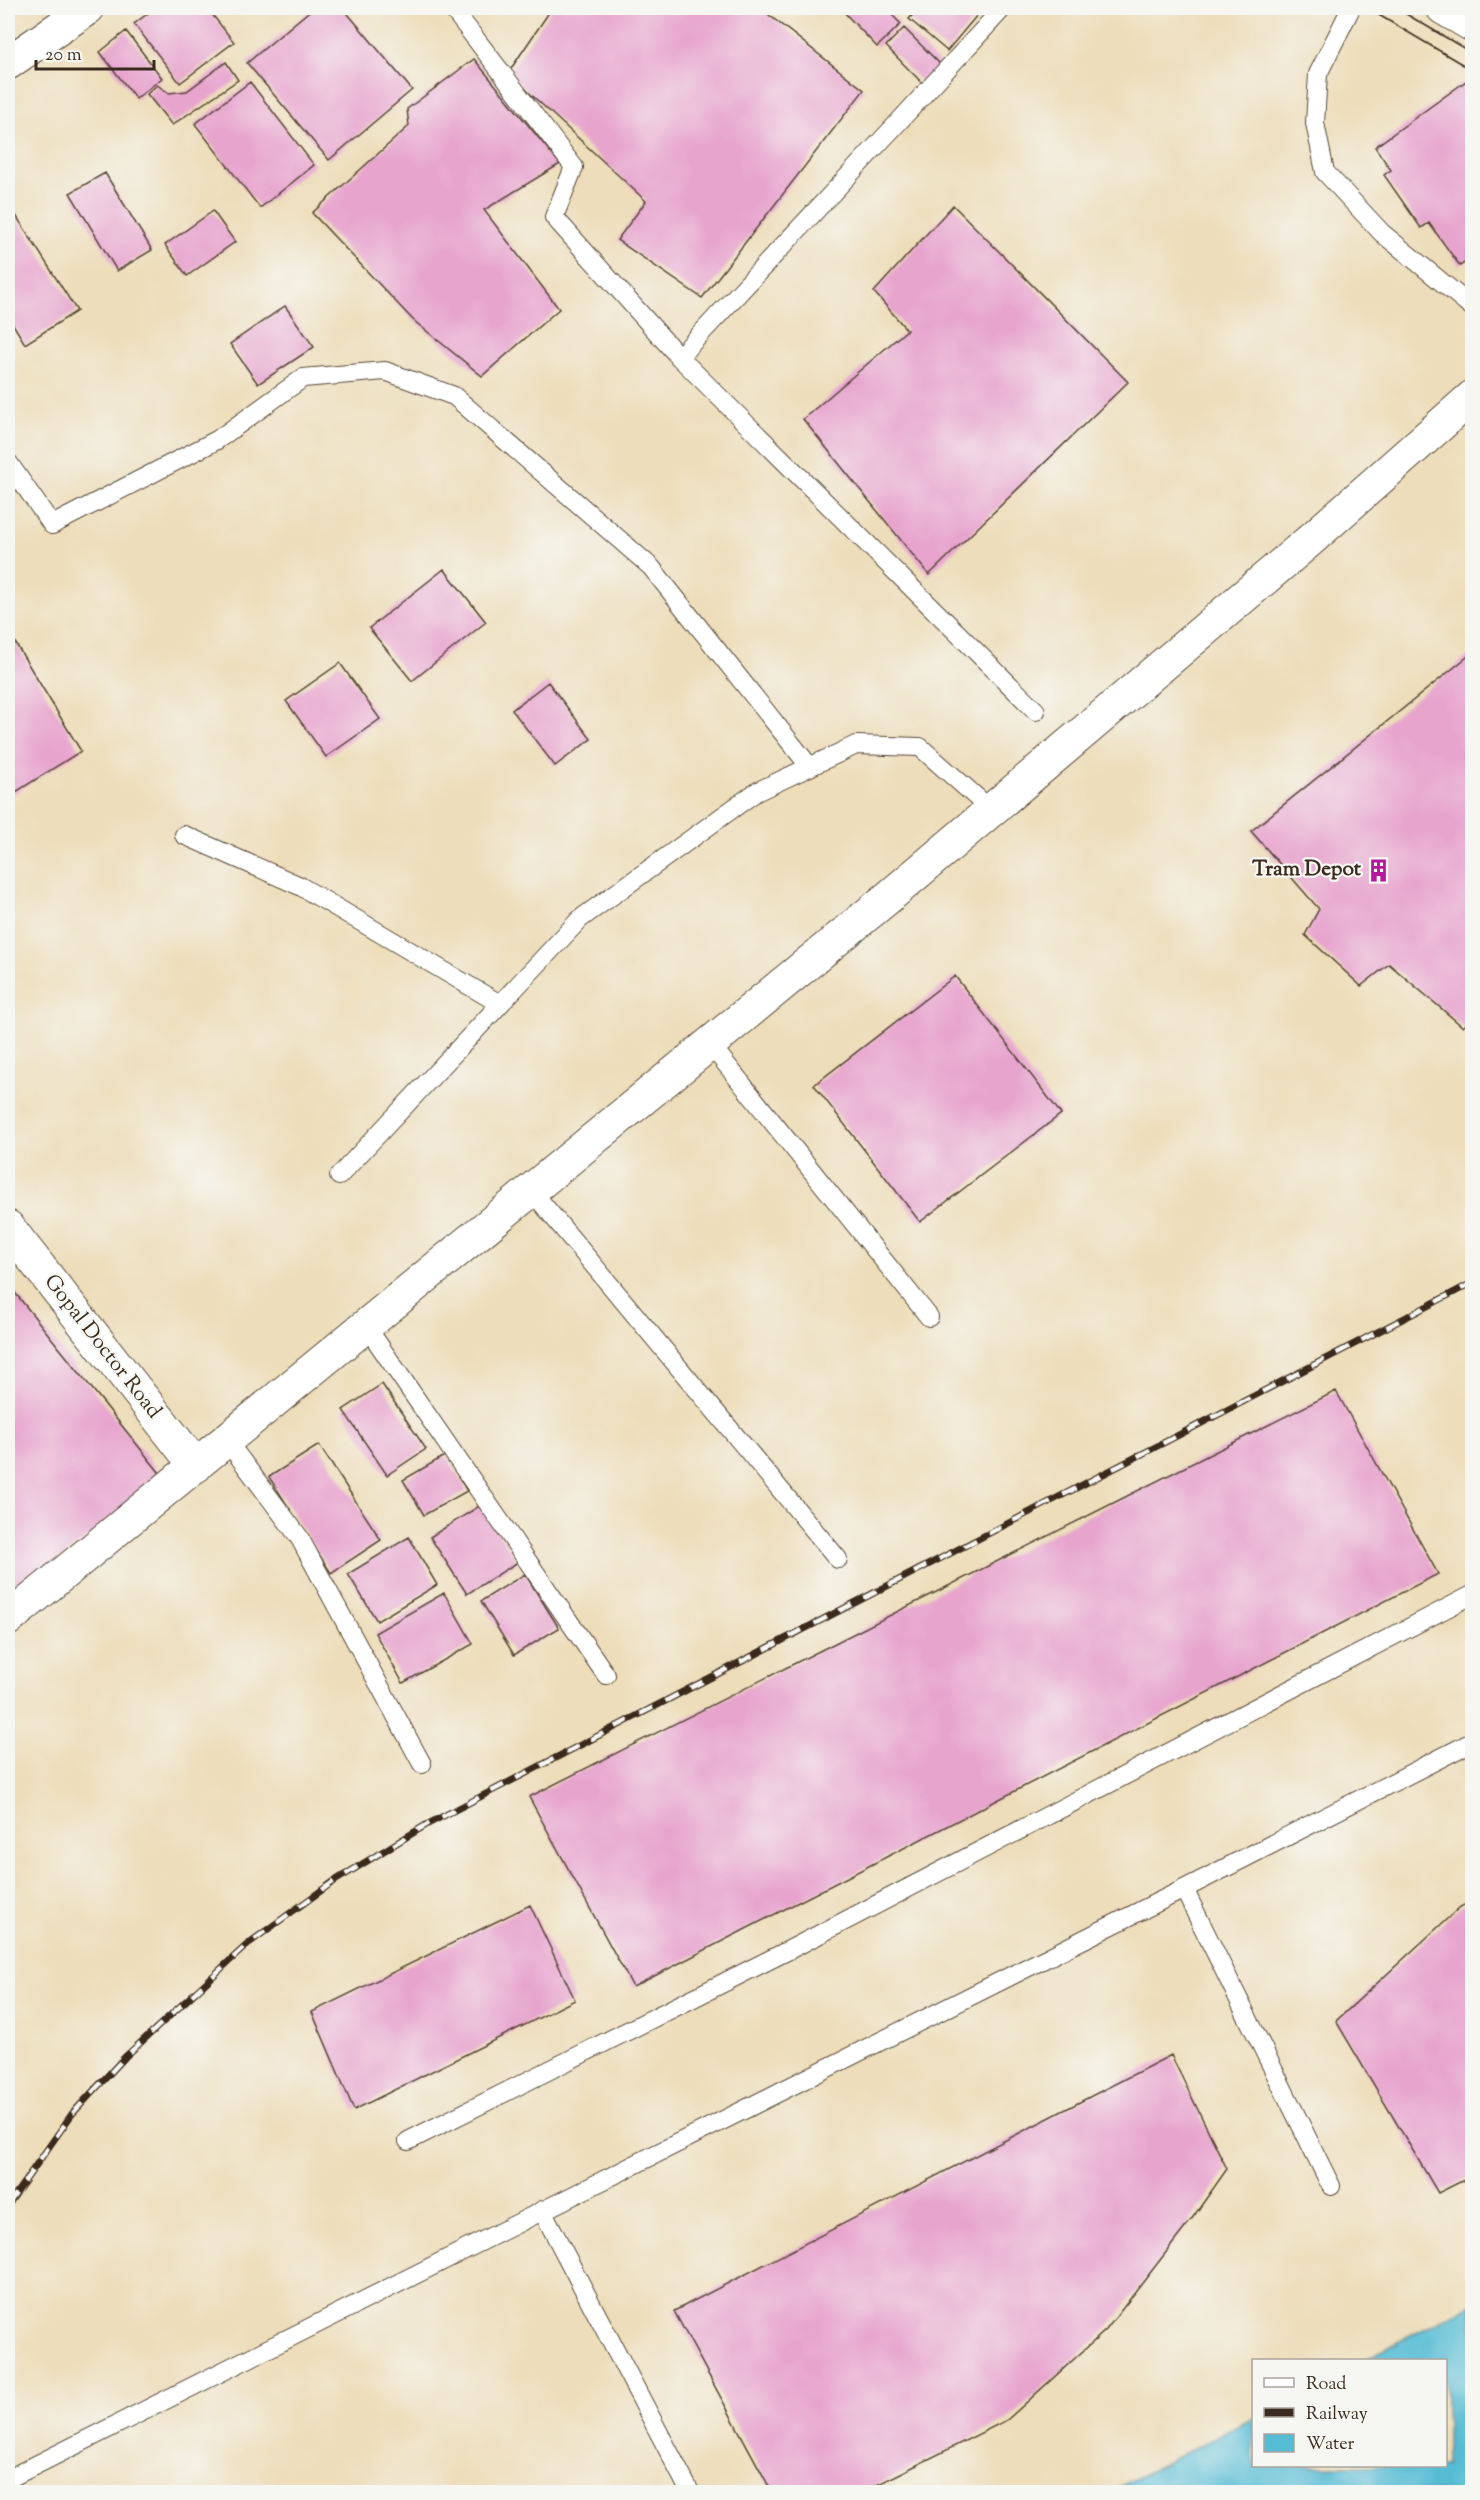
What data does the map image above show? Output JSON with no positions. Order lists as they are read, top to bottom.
{
  "streets": {
    "street": ["Gopal Doctor Road"]
  },
  "places": {
    "building": ["Tram Depot"]
  },
  "legend": ["Road", "Railway", "Water"],
  "scale_bar": "20 m"
}
